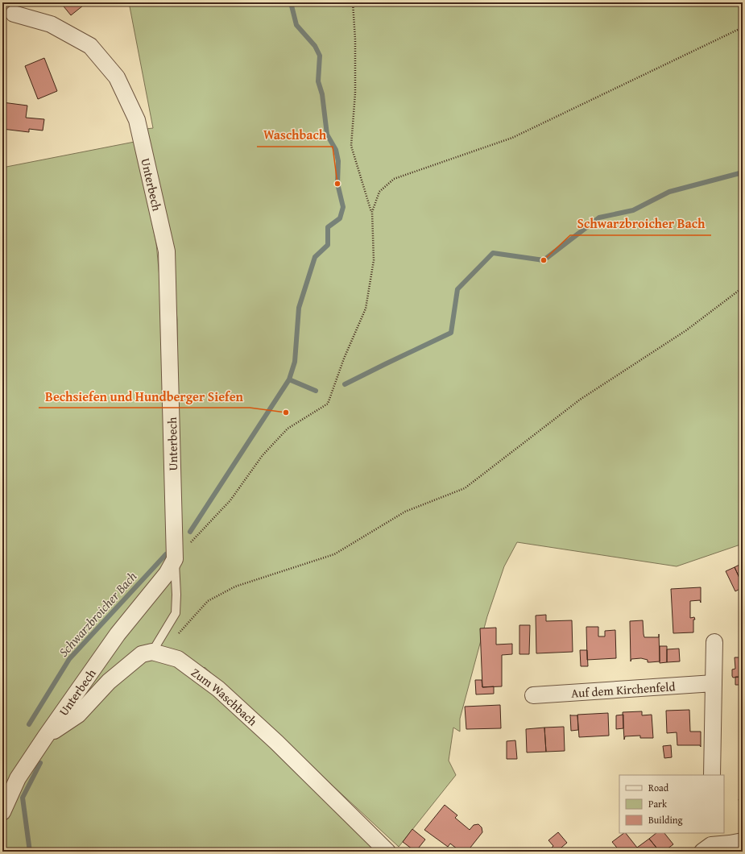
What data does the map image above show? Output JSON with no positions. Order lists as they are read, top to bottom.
{
  "streets": {
    "street": ["Unterbech", "Auf dem Kirchenfeld", "Zum Waschbach"]
  },
  "water": ["Schwarzbroicher Bach"],
  "places": ["Waschbach", "Schwarzbroicher Bach", "Bechsiefen und Hundberger Siefen"],
  "legend": ["Road", "Park", "Building"]
}
